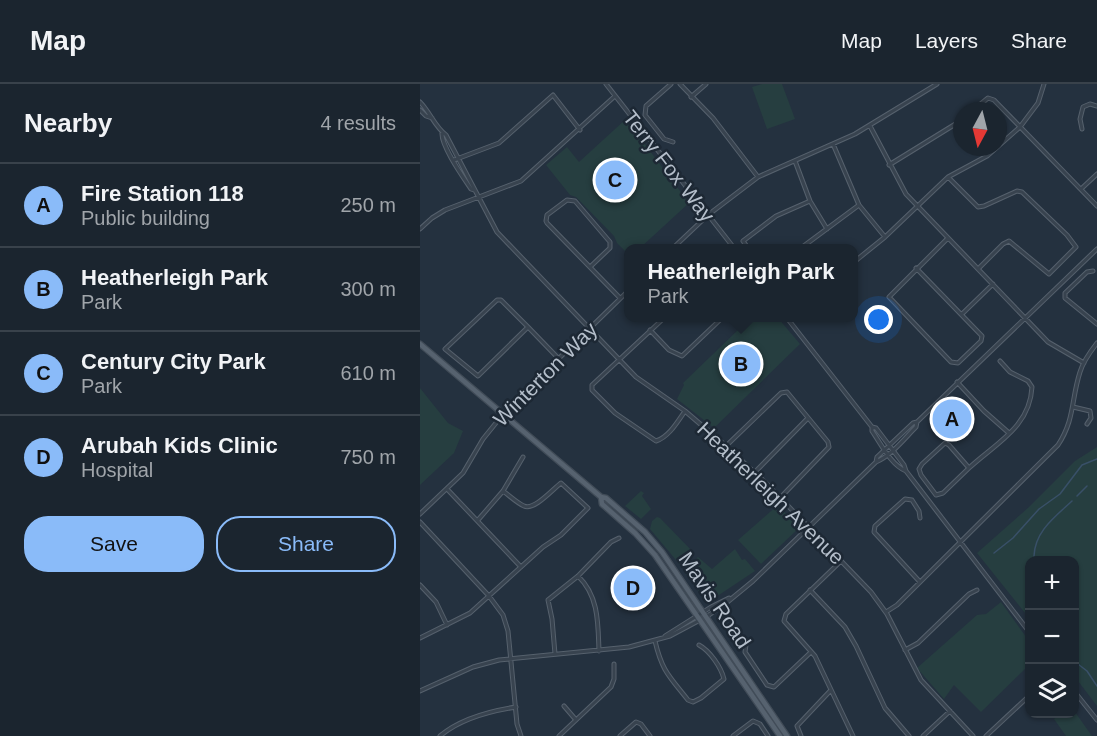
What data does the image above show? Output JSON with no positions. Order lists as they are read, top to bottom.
{
  "streets": {
    "main road": ["Mavis Road"],
    "street": ["Terry Fox Way", "Winterton Way", "Heatherleigh Avenue"]
  },
  "crossings": [
    ["Winterton Way", "Heatherleigh Avenue"],
    ["Winterton Way", "Mavis Road"]
  ],
  "north": "bottom",
  "page": {
    "header": "Map",
    "nav": ["Map", "Layers", "Share"],
    "heading": ["Nearby", "4 results"],
    "pins": [
      "C",
      "B",
      "A",
      "D"
    ],
    "list": [
      {
        "mark": "A",
        "name": "Fire Station 118",
        "note": "Public building",
        "value": "250 m"
      },
      {
        "mark": "B",
        "name": "Heatherleigh Park",
        "note": "Park",
        "value": "300 m"
      },
      {
        "mark": "C",
        "name": "Century City Park",
        "note": "Park",
        "value": "610 m"
      },
      {
        "mark": "D",
        "name": "Arubah Kids Clinic",
        "note": "Hospital",
        "value": "750 m"
      }
    ],
    "popup": ["Heatherleigh Park", "Park"],
    "buttons": ["Save", "Share"],
    "map_buttons": ["+", "−"]
  }
}
